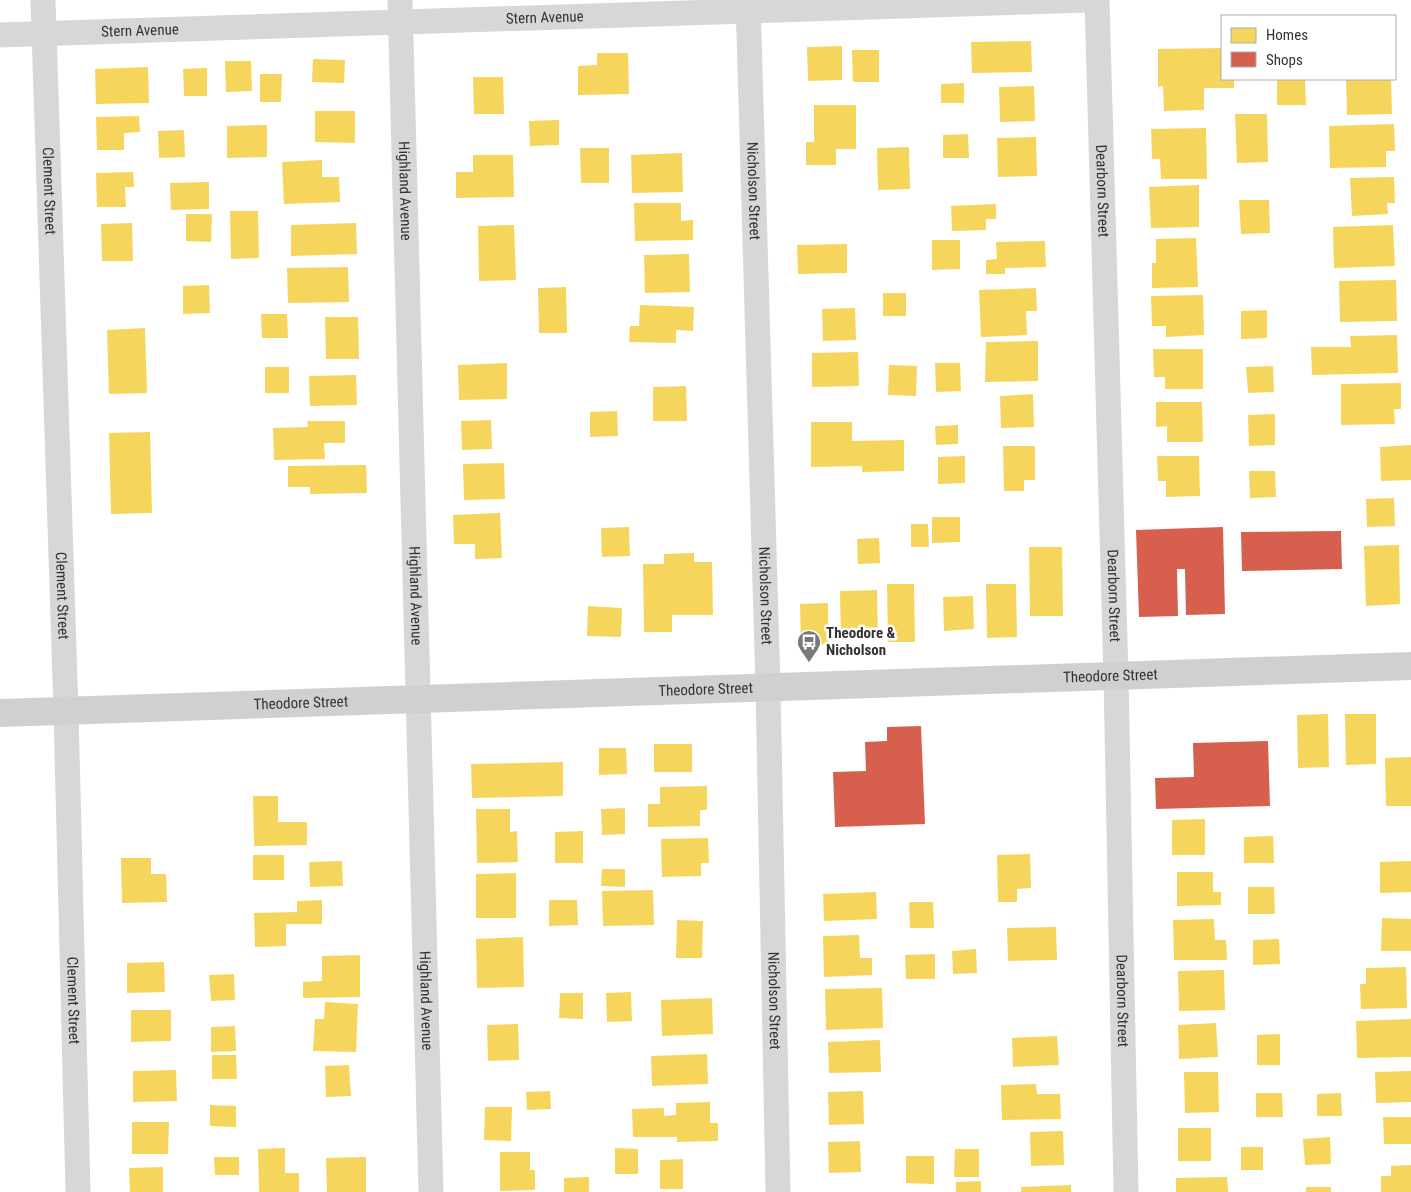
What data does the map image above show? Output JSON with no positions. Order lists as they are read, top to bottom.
{
  "streets": {
    "main road": ["Theodore Street"],
    "street": [
      "Stern Avenue",
      "Clement Street",
      "Highland Avenue",
      "Nicholson Street",
      "Dearborn Street"
    ]
  },
  "crossings": [
    ["Stern Avenue", "Clement Street"],
    ["Stern Avenue", "Highland Avenue"],
    ["Stern Avenue", "Nicholson Street"],
    ["Clement Street", "Theodore Street"],
    ["Highland Avenue", "Theodore Street"],
    ["Nicholson Street", "Theodore Street"],
    ["Dearborn Street", "Theodore Street"]
  ],
  "places": {
    "bus stop": ["Theodore & Nicholson"]
  },
  "legend": ["Homes", "Shops"]
}
